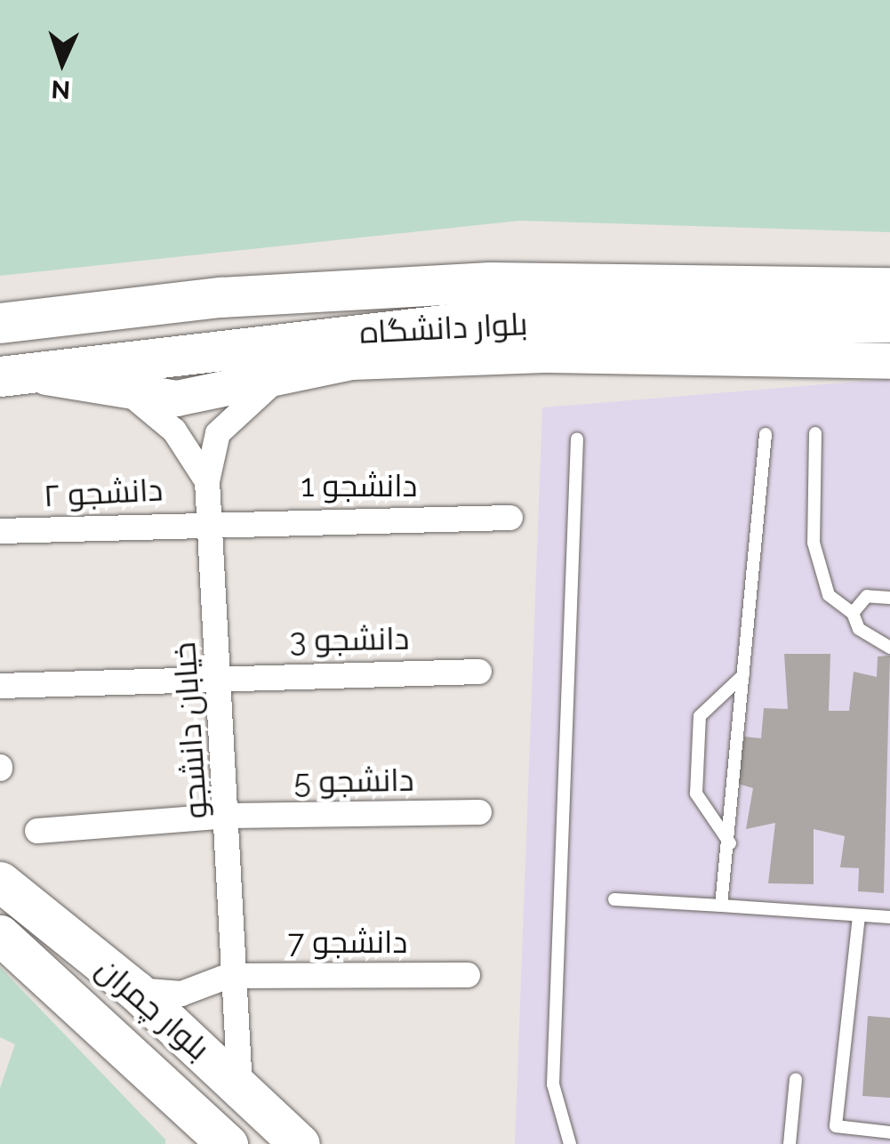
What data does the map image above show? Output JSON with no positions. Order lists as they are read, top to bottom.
{
  "streets": {
    "main road": ["بلوار دانشگاه", "بلوار چمران"],
    "street": [
      "دانشجو 1",
      "دانشجو ۲",
      "دانشجو 3",
      "خیابان دانشجو",
      "دانشجو 5",
      "دانشجو 7"
    ]
  },
  "crossings": [
    ["دانشجو 1", "دانشجو ۲"],
    ["دانشجو 1", "خیابان دانشجو"],
    ["دانشجو ۲", "خیابان دانشجو"],
    ["دانشجو 3", "خیابان دانشجو"],
    ["خیابان دانشجو", "دانشجو 5"],
    ["خیابان دانشجو", "دانشجو 7"],
    ["خیابان دانشجو", "بلوار چمران"]
  ],
  "north": "bottom"
}
